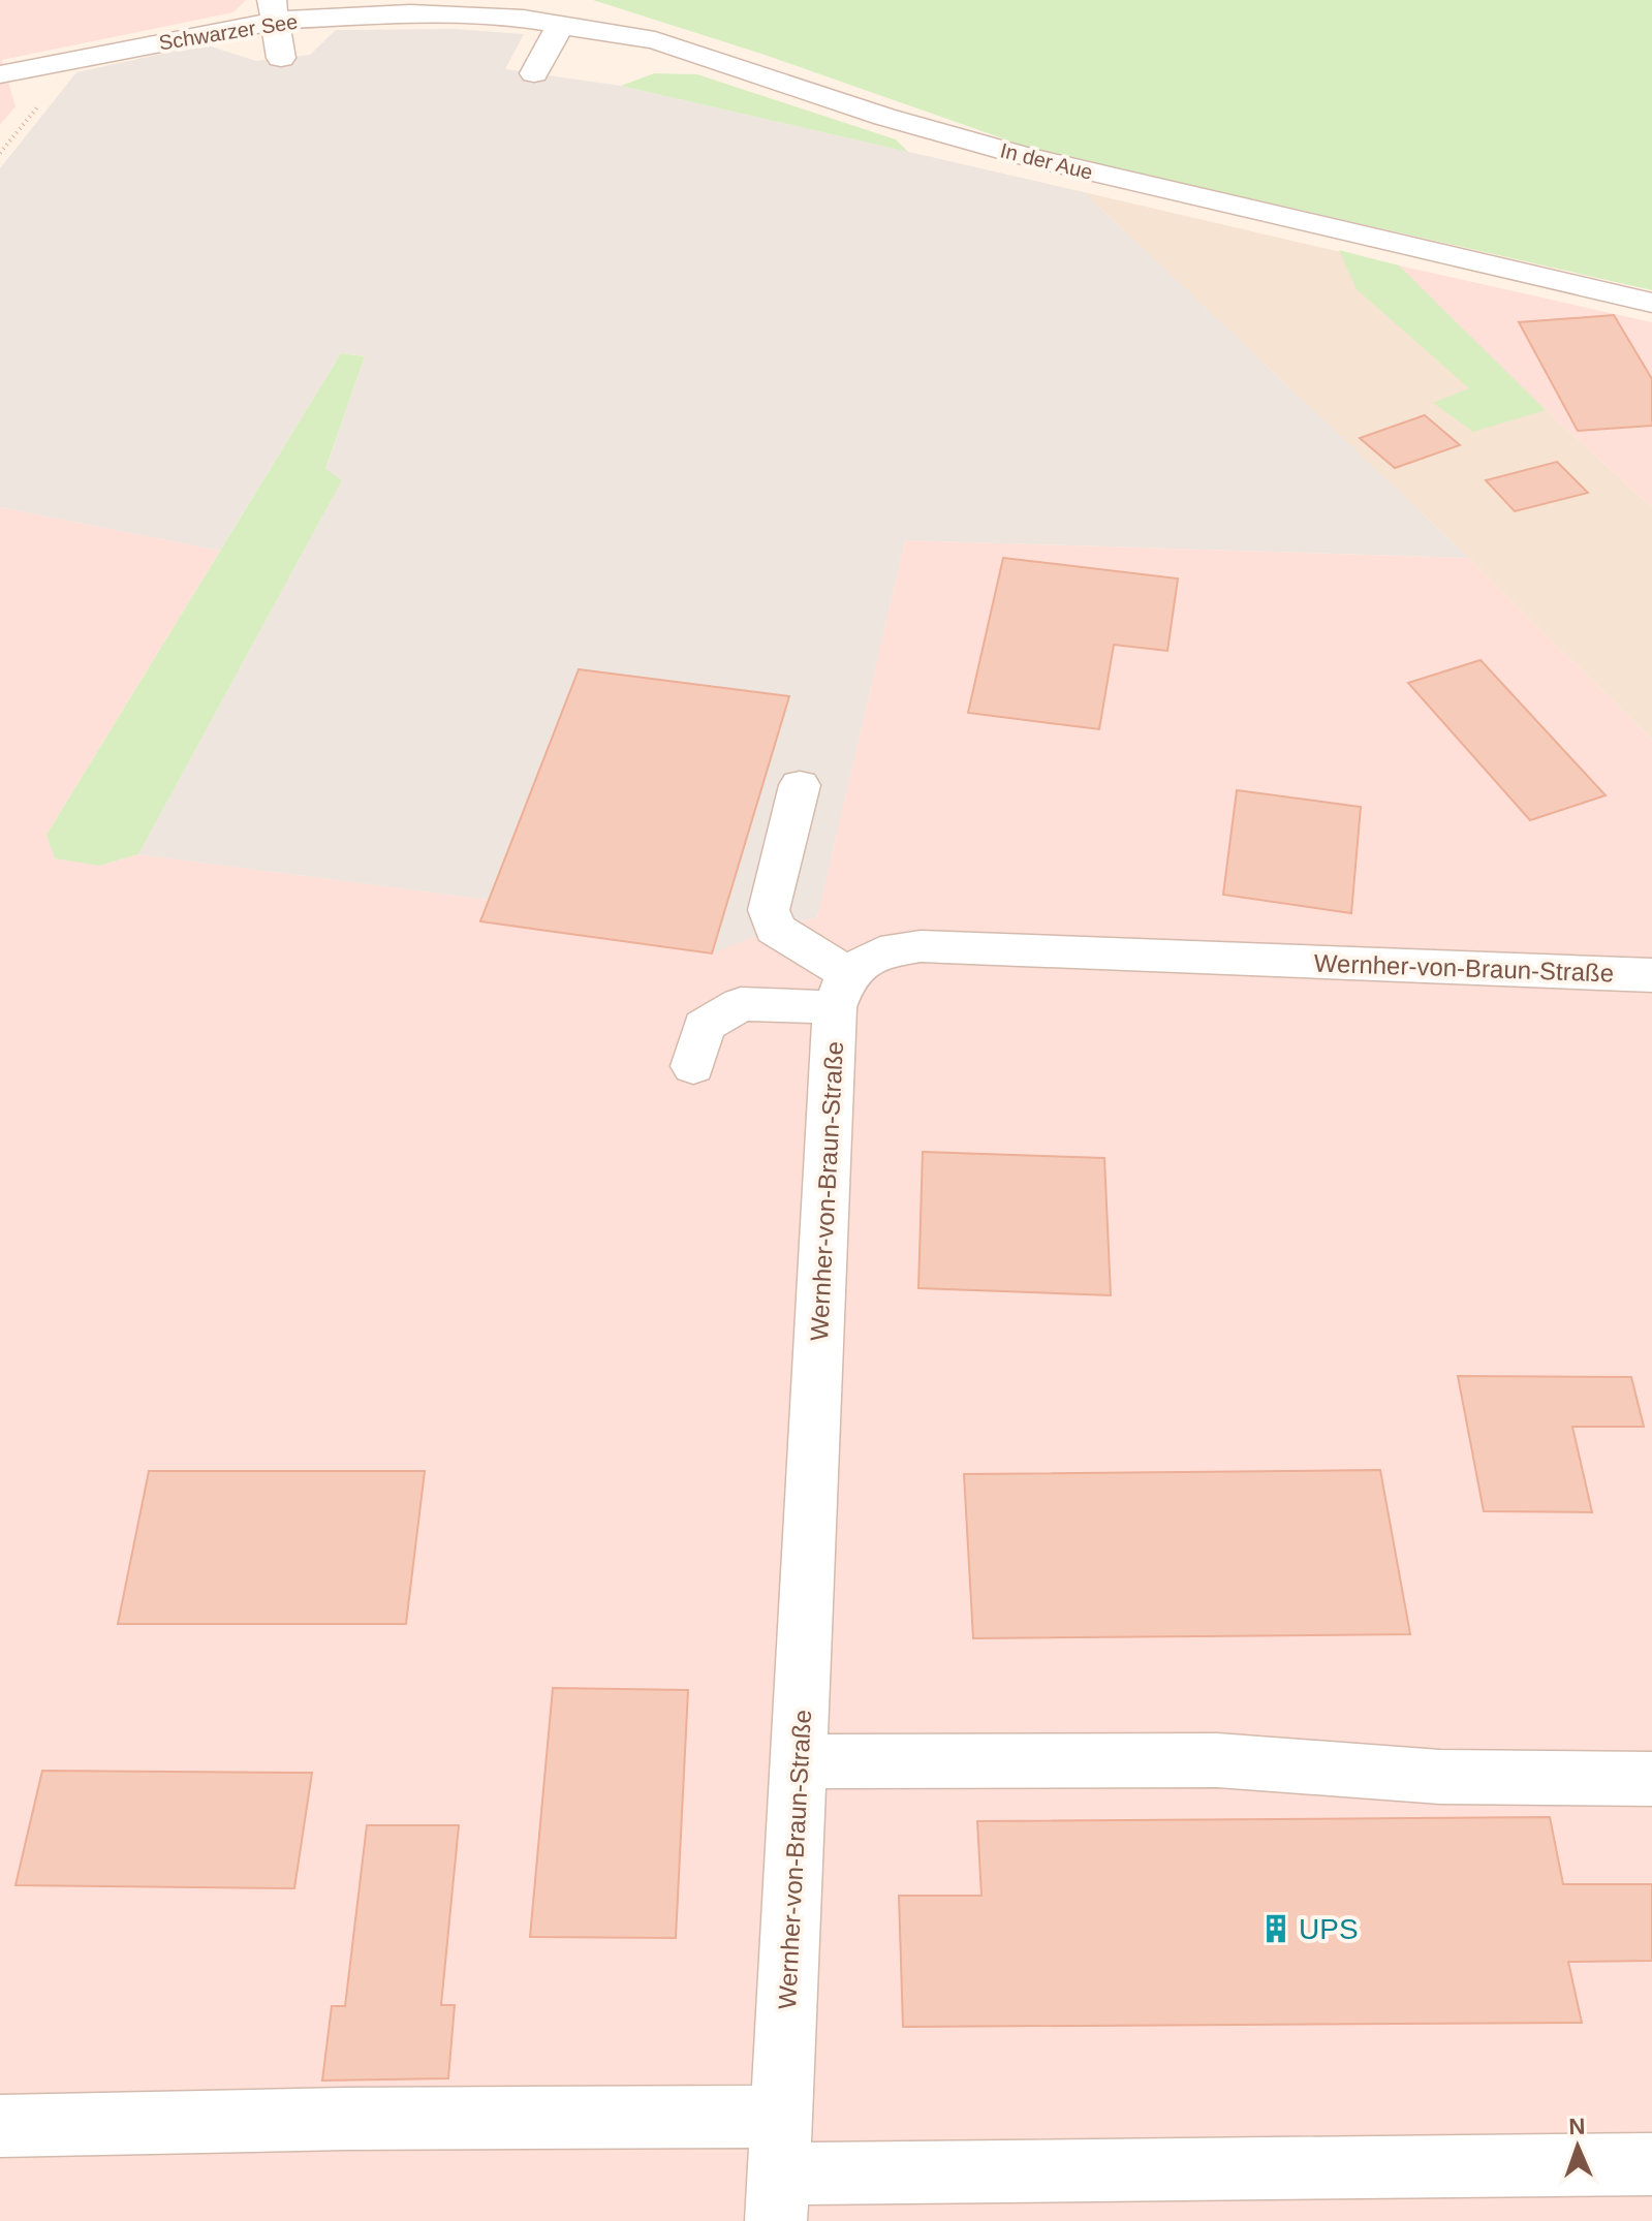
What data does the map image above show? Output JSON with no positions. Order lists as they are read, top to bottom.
{
  "streets": {
    "street": ["Schwarzer See", "In der Aue", "Wernher-von-Braun-Straße"]
  },
  "crossings": [
    ["Schwarzer See", "In der Aue"]
  ],
  "places": {
    "building": ["UPS"]
  },
  "north": "top"
}
